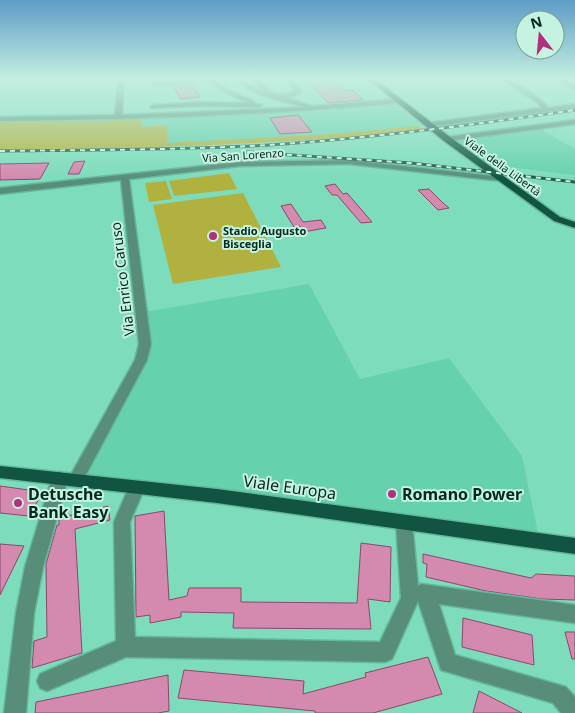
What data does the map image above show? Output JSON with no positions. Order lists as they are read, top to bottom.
{
  "streets": {
    "main road": ["Viale della Libertà", "Viale Europa"],
    "street": ["Via San Lorenzo", "Via Enrico Caruso"]
  },
  "crossings": [
    ["Via San Lorenzo", "Viale della Libertà"],
    ["Via San Lorenzo", "Via Enrico Caruso"],
    ["Via Enrico Caruso", "Viale Europa"]
  ],
  "places": ["Stadio Augusto Bisceglia", "Romano Power", "Detusche Bank Easy"],
  "north": "top"
}
